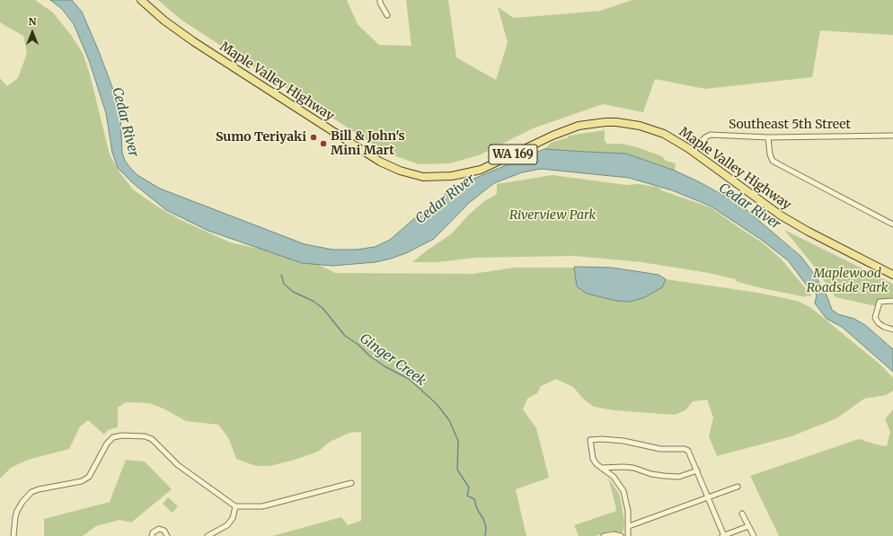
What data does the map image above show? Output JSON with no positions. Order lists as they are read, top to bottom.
{
  "streets": {
    "main road": ["Maple Valley Highway", "WA 169"],
    "street": ["Southeast 5th Street"]
  },
  "crossings": [
    ["Maple Valley Highway", "Southeast 5th Street"]
  ],
  "water": ["Cedar River", "Ginger Creek"],
  "parks": ["Riverview Park", "Maplewood Roadside Park"],
  "places": ["Sumo Teriyaki", "Bill & John's Mini Mart"],
  "north": "top"
}
